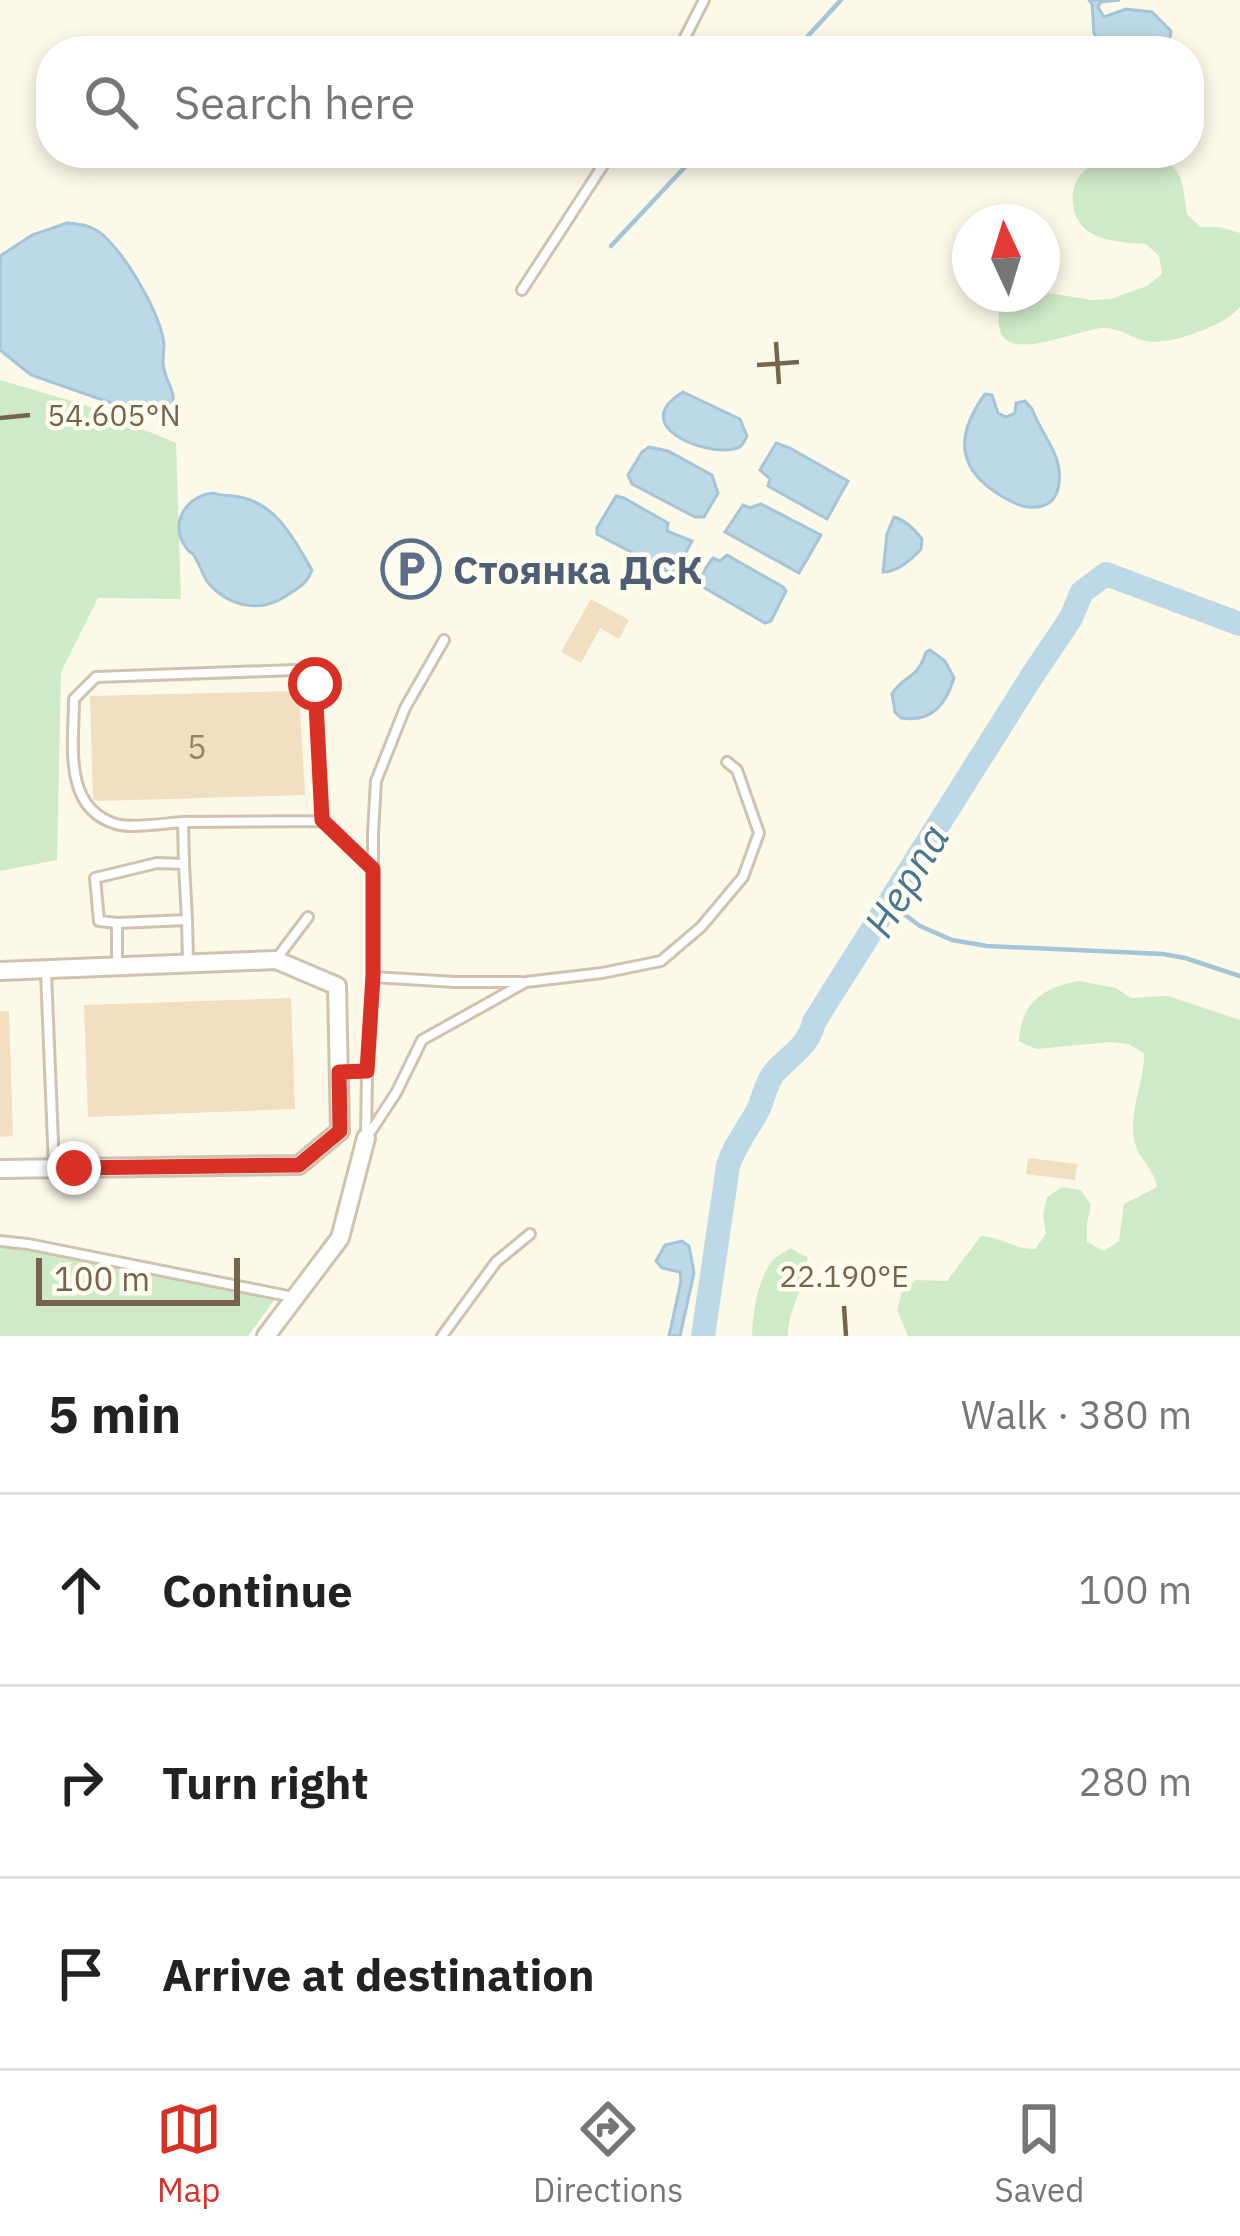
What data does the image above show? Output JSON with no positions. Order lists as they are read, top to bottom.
{
  "water": ["Нерпа"],
  "places": {
    "parking": ["Стоянка ДСК"]
  },
  "house_numbers": ["5"],
  "scale_bar": "100 m",
  "north": "top",
  "page": {
    "search": "Search here",
    "scale": "100 m",
    "heading": ["5 min", "Walk · 380 m"],
    "list": [
      ["Continue", "100 m"],
      ["Turn right", "280 m"],
      "Arrive at destination"
    ],
    "nav": ["Map", "Directions", "Saved"]
  },
  "coordinates": ["54.605°N", "22.190°E"]
}
